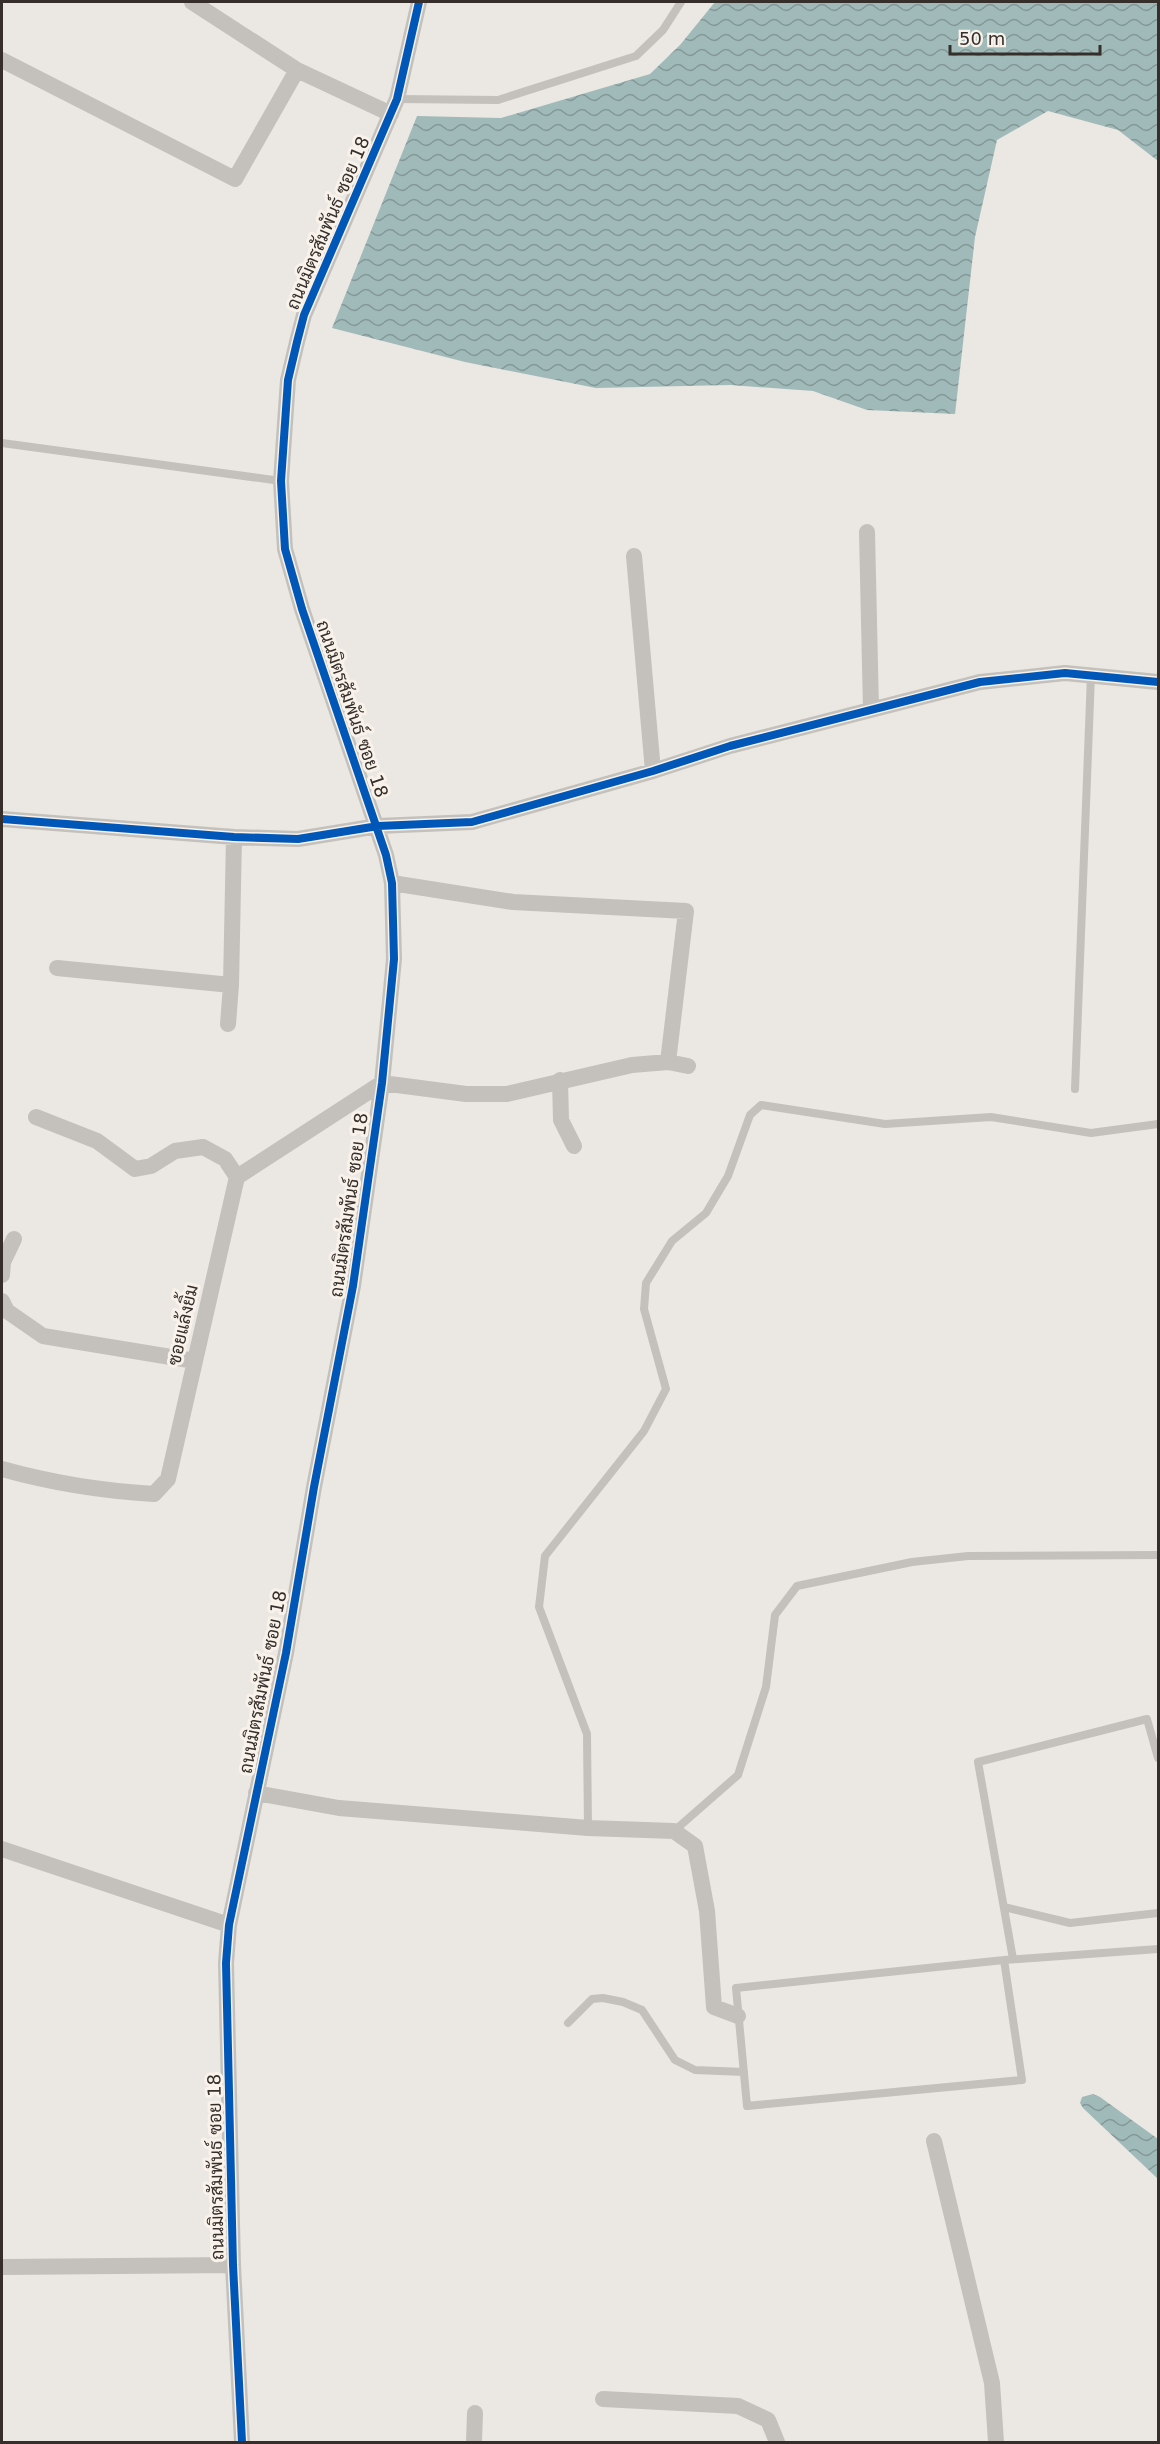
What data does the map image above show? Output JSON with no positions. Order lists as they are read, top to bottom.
{
  "streets": {
    "street": ["ถนนมิตรสัมพันธ์ ซอย 18", "ซอยแล้งยิ้ม"]
  },
  "scale_bar": "50 m"
}
